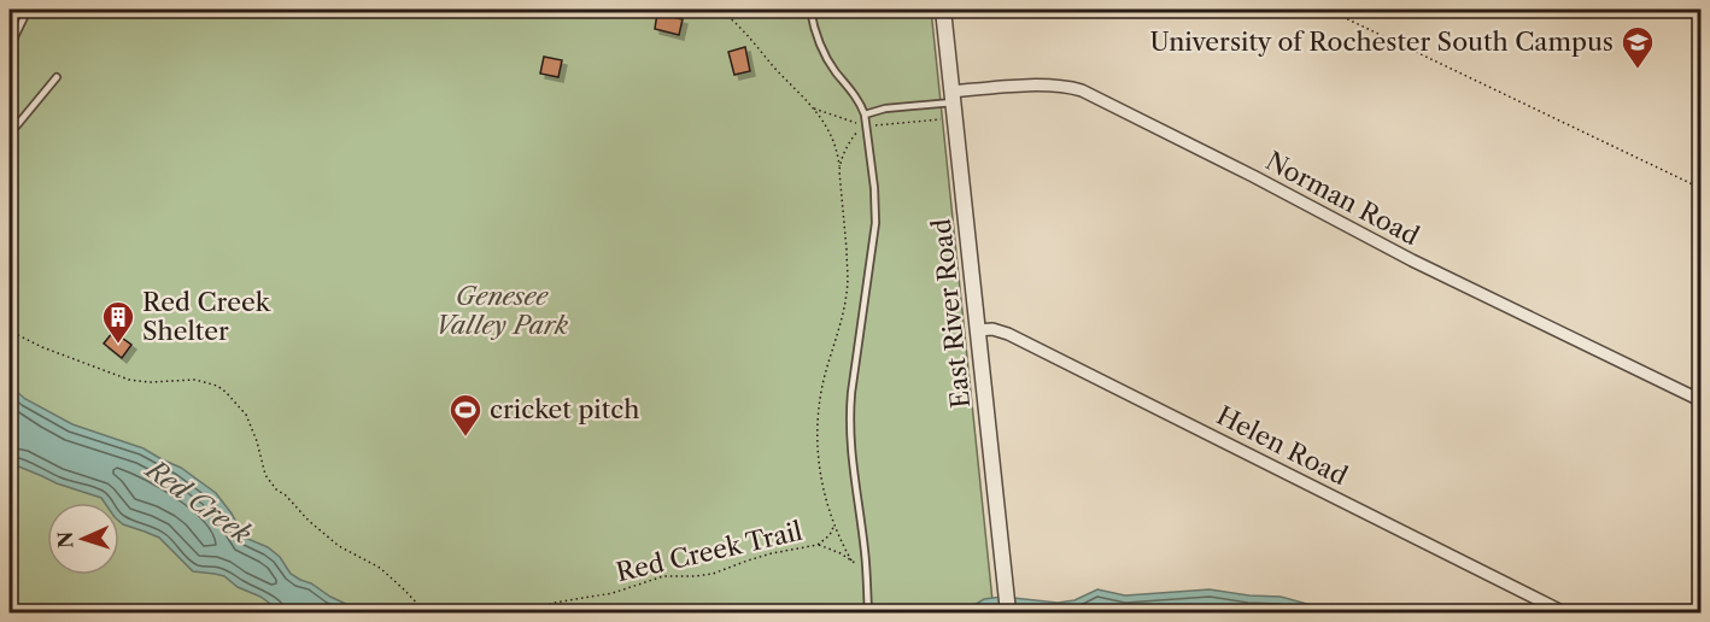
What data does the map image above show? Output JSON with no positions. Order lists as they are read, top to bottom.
{
  "streets": {
    "street": ["Norman Road", "East River Road", "Helen Road"],
    "path": ["Red Creek Trail"]
  },
  "crossings": [
    ["Norman Road", "East River Road"],
    ["East River Road", "Helen Road"]
  ],
  "water": ["Red Creek"],
  "parks": ["Genesee Valley Park"],
  "places": {
    "school or university": ["University of Rochester South Campus"],
    "building": ["Red Creek Shelter"],
    "sports": ["cricket pitch"]
  },
  "north": "left"
}
